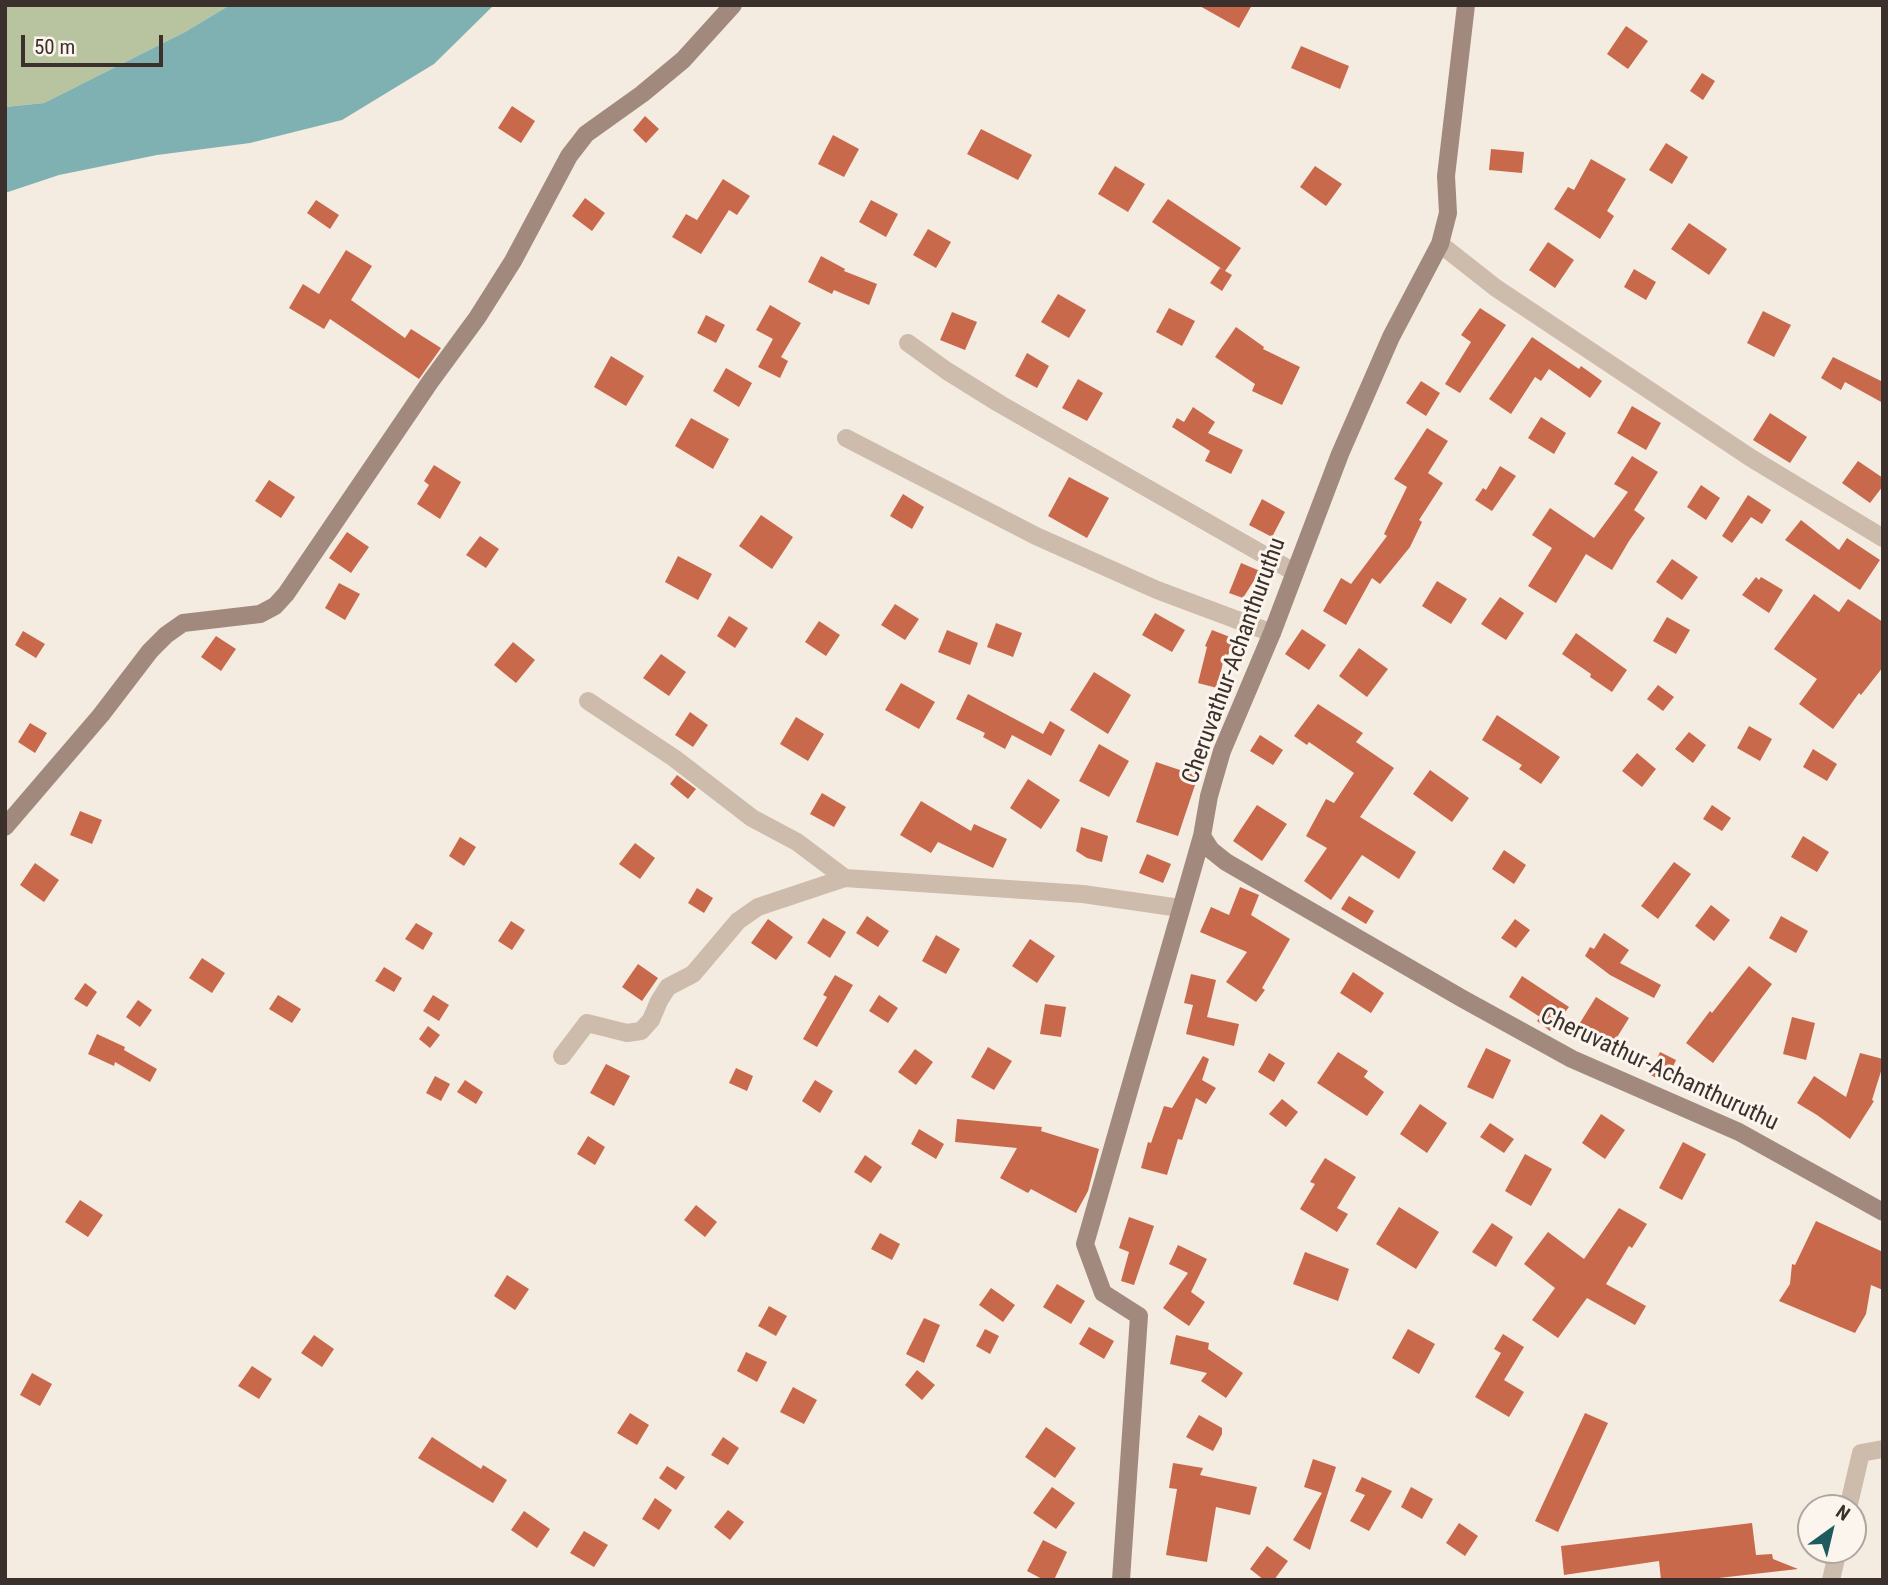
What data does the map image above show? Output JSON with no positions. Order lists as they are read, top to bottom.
{
  "streets": {
    "main road": ["Cheruvathur-Achanthuruthu"]
  },
  "scale_bar": "50 m",
  "north": "top right"
}
